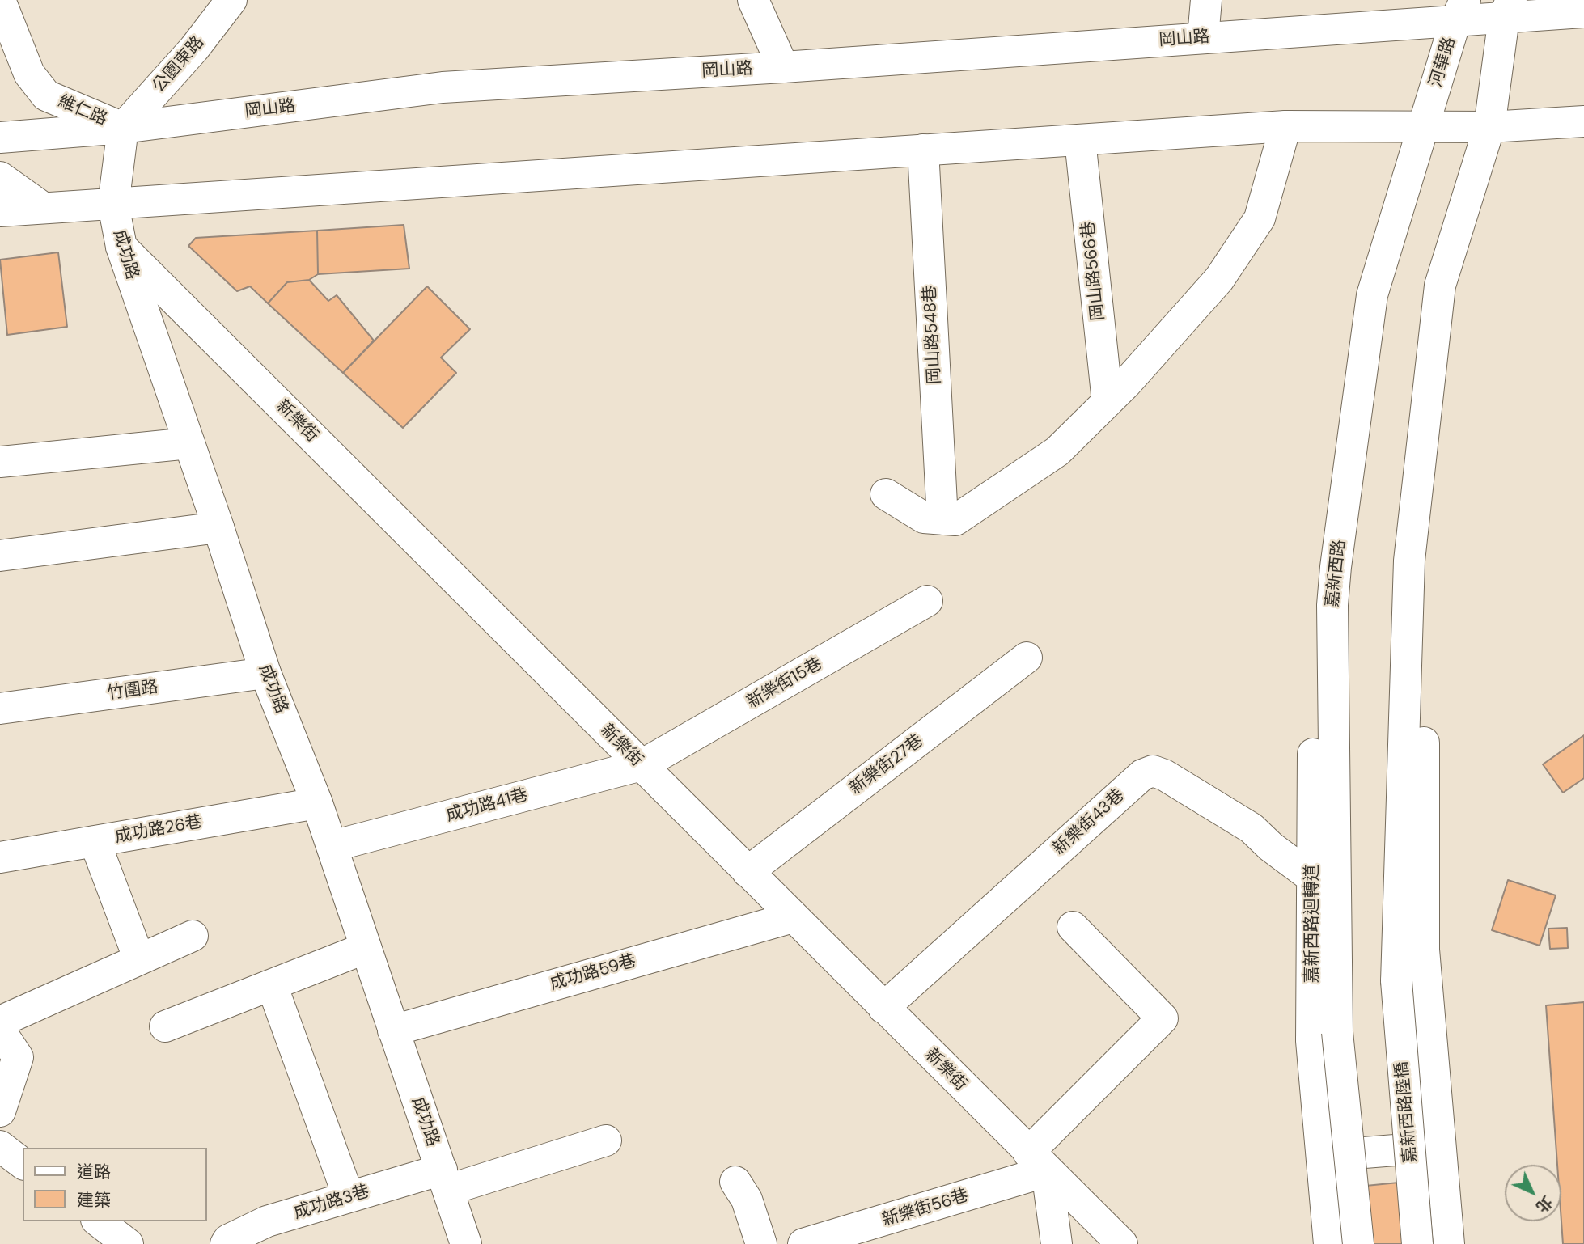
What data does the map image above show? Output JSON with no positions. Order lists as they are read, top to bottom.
{
  "streets": {
    "street": [
      "岡山路",
      "河華路",
      "公園東路",
      "維仁路",
      "成功路",
      "岡山路566巷",
      "岡山路548巷",
      "新樂街",
      "嘉新西路",
      "新樂街15巷",
      "竹圍路",
      "新樂街27巷",
      "成功路41巷",
      "新樂街43巷",
      "成功路26巷",
      "嘉新西路迴轉道",
      "成功路59巷",
      "嘉新西路陸橋",
      "成功路3巷",
      "新樂街56巷"
    ]
  },
  "crossings": [
    ["岡山路", "河華路"],
    ["岡山路", "公園東路"],
    ["岡山路", "維仁路"],
    ["岡山路", "成功路"],
    ["河華路", "嘉新西路"],
    ["公園東路", "維仁路"],
    ["公園東路", "成功路"],
    ["維仁路", "成功路"],
    ["成功路", "新樂街"],
    ["成功路", "竹圍路"],
    ["成功路", "成功路41巷"],
    ["成功路", "成功路26巷"],
    ["成功路", "成功路59巷"],
    ["成功路", "成功路3巷"],
    ["新樂街", "新樂街15巷"],
    ["新樂街", "新樂街27巷"],
    ["新樂街", "成功路41巷"],
    ["新樂街", "新樂街43巷"],
    ["新樂街", "成功路59巷"],
    ["新樂街", "新樂街56巷"],
    ["嘉新西路", "嘉新西路迴轉道"],
    ["新樂街15巷", "成功路41巷"],
    ["新樂街43巷", "嘉新西路迴轉道"]
  ],
  "legend": ["道路", "建築"],
  "north": "bottom right"
}
